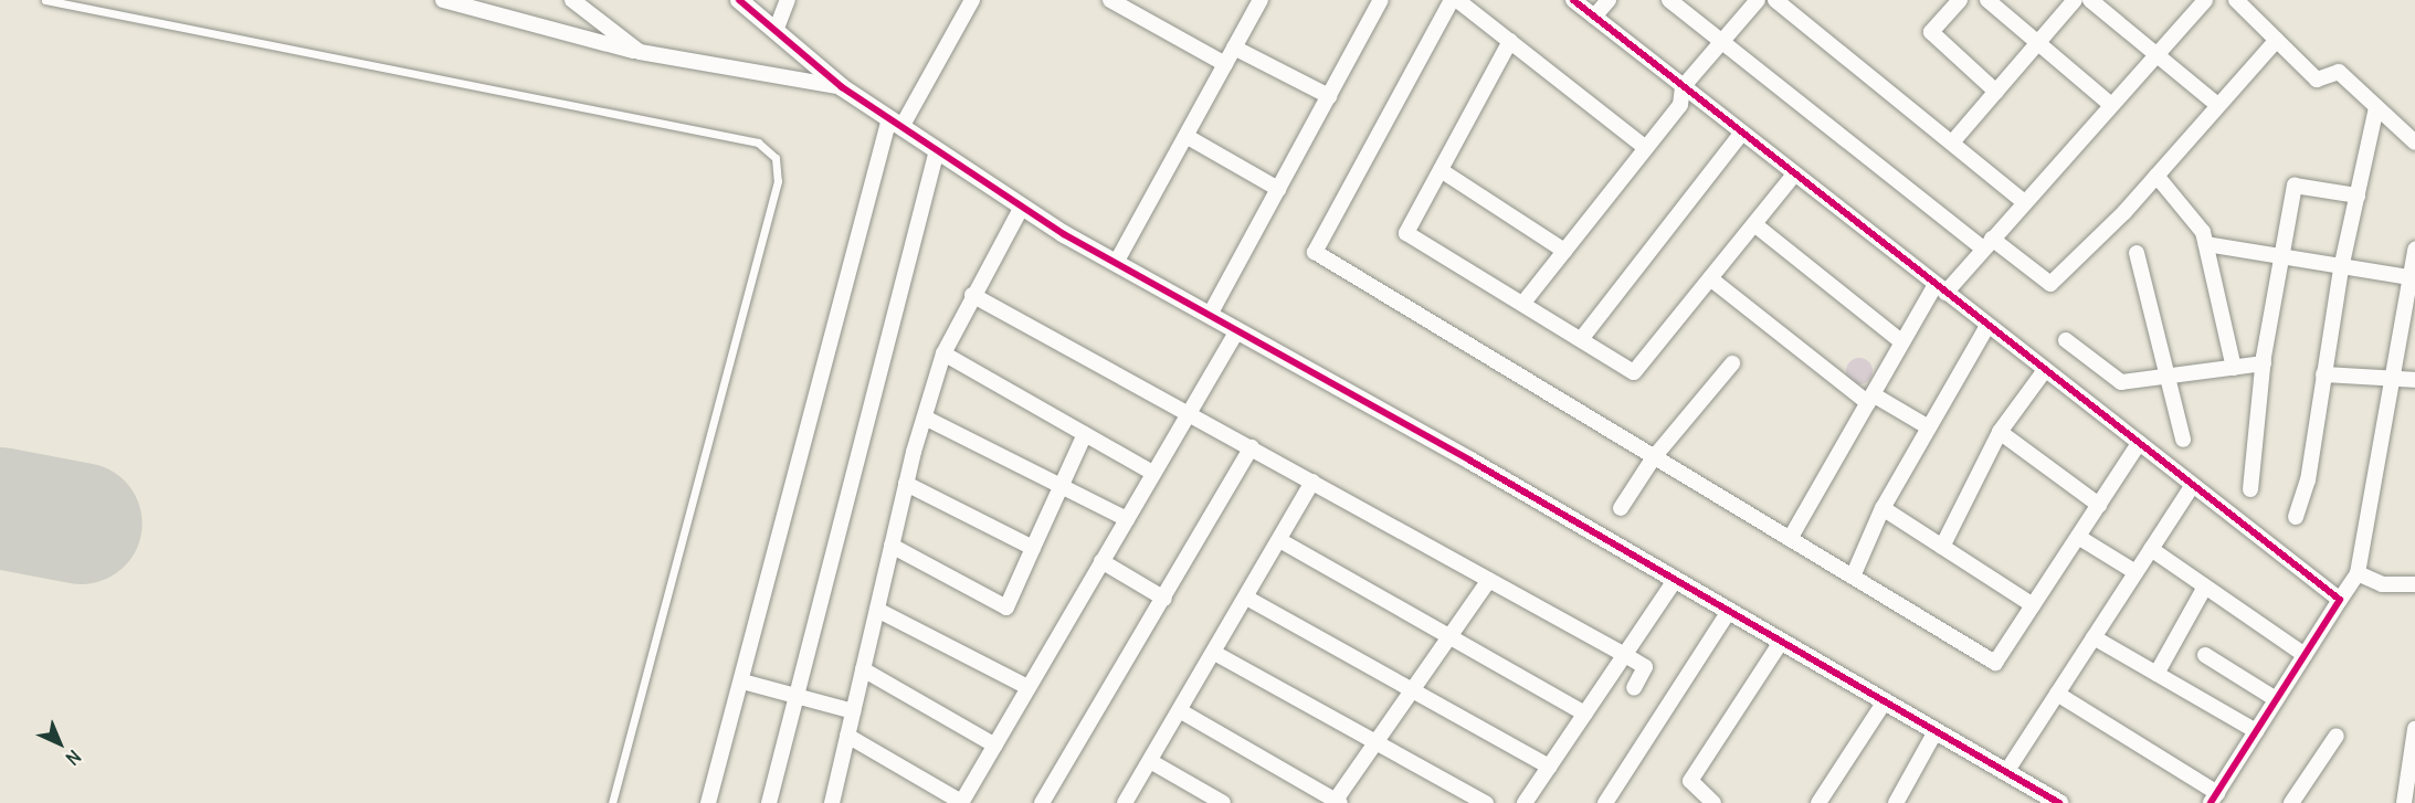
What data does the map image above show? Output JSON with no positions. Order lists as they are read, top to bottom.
{
  "north": "bottom right"
}
